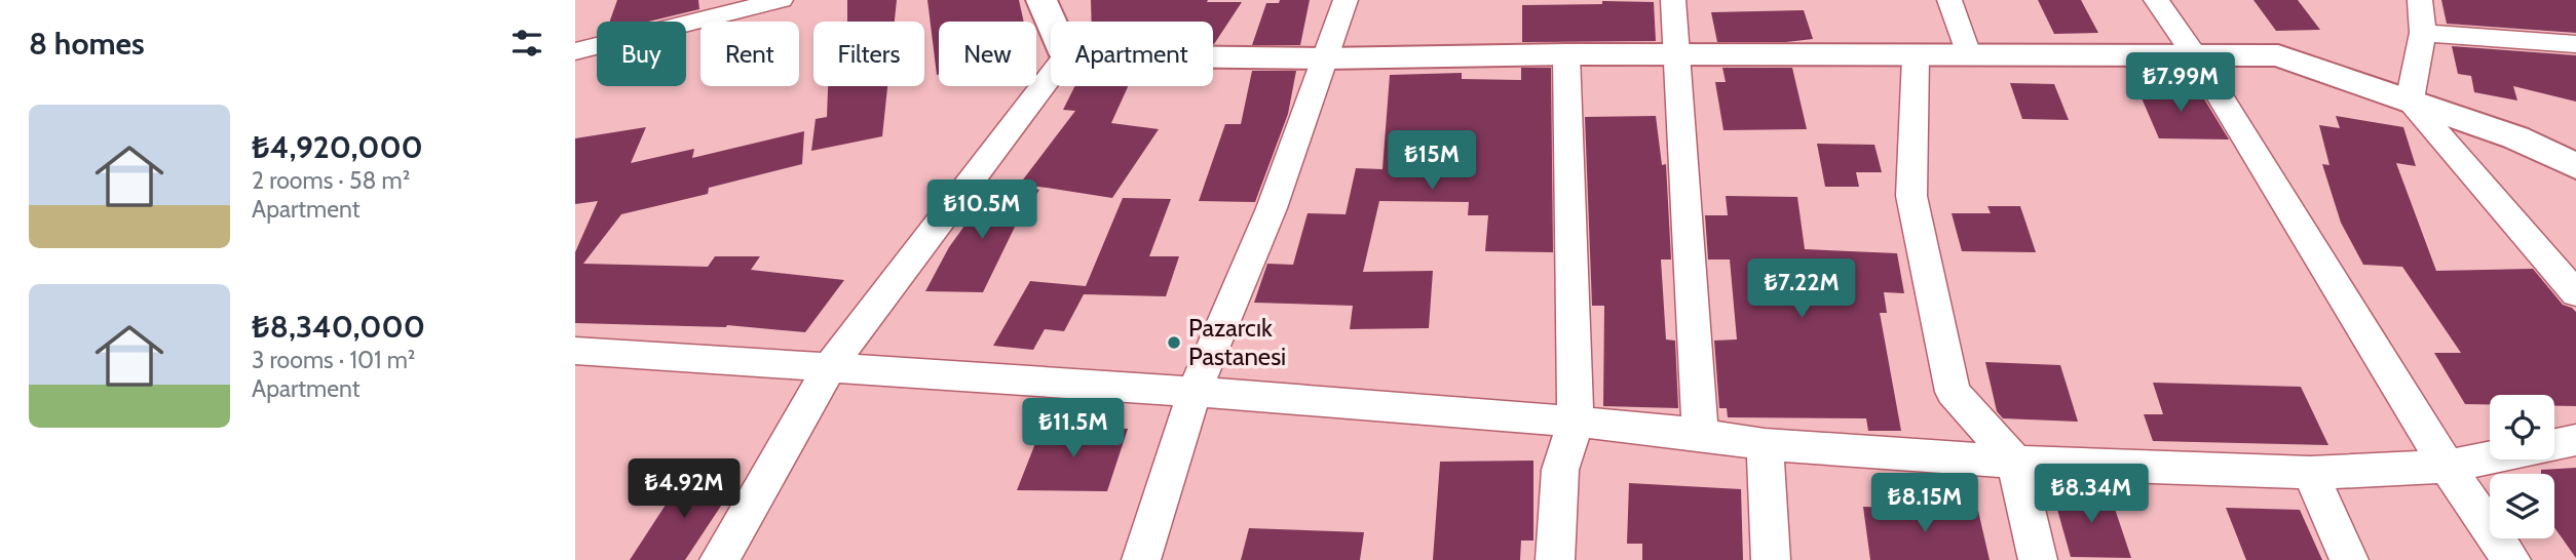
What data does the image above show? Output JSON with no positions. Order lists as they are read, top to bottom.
{
  "places": ["Pazarcık Pastanesi"],
  "page": {
    "heading": "8 homes",
    "chip": [
      "Buy",
      "Rent",
      "Filters",
      "New",
      "Apartment"
    ],
    "price": [
      "₺7.99M",
      "₺15M",
      "₺10.5M",
      "₺7.22M",
      "₺11.5M",
      "₺4.92M",
      "₺8.34M",
      "₺8.15M"
    ],
    "list": [
      {
        "name": "₺4,920,000",
        "note": "2 rooms · 58 m² · Apartment"
      },
      {
        "name": "₺8,340,000",
        "note": "3 rooms · 101 m² · Apartment"
      }
    ]
  }
}
